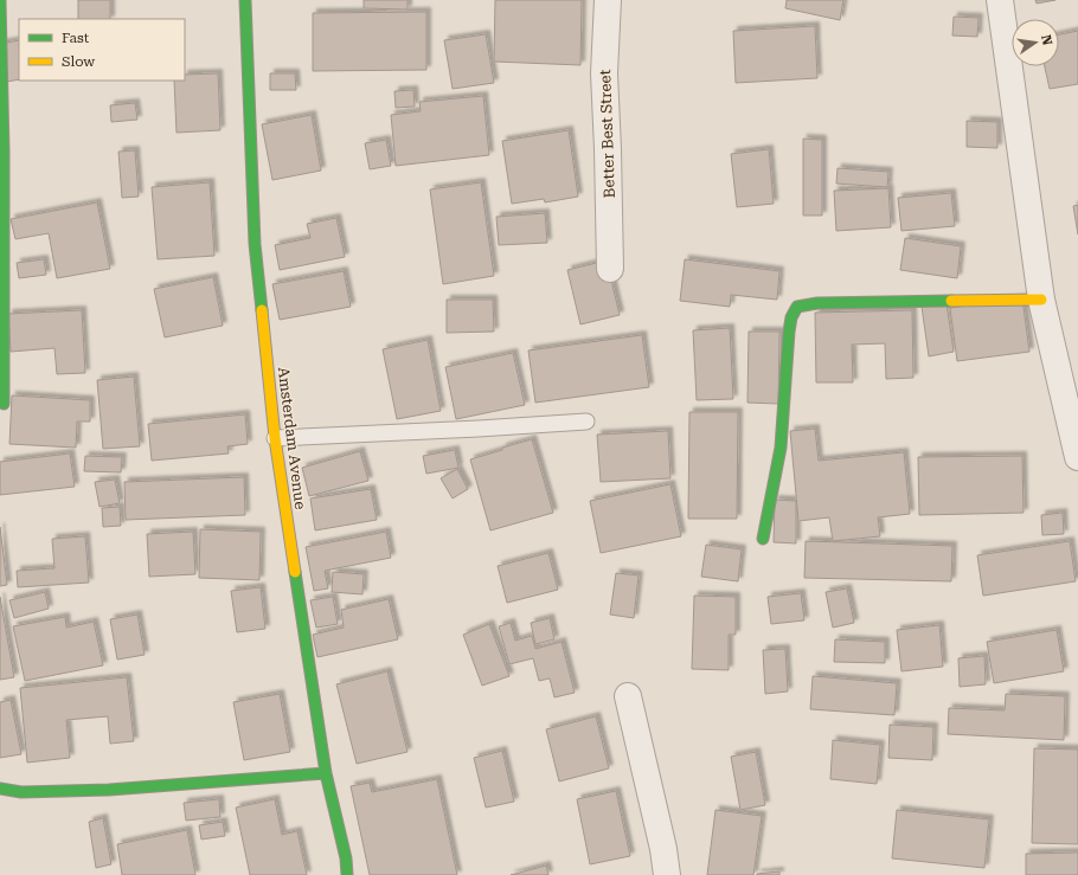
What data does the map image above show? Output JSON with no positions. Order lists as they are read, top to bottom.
{
  "streets": {
    "street": ["Better Best Street", "Amsterdam Avenue"]
  },
  "legend": ["Fast", "Slow"],
  "north": "right"
}
